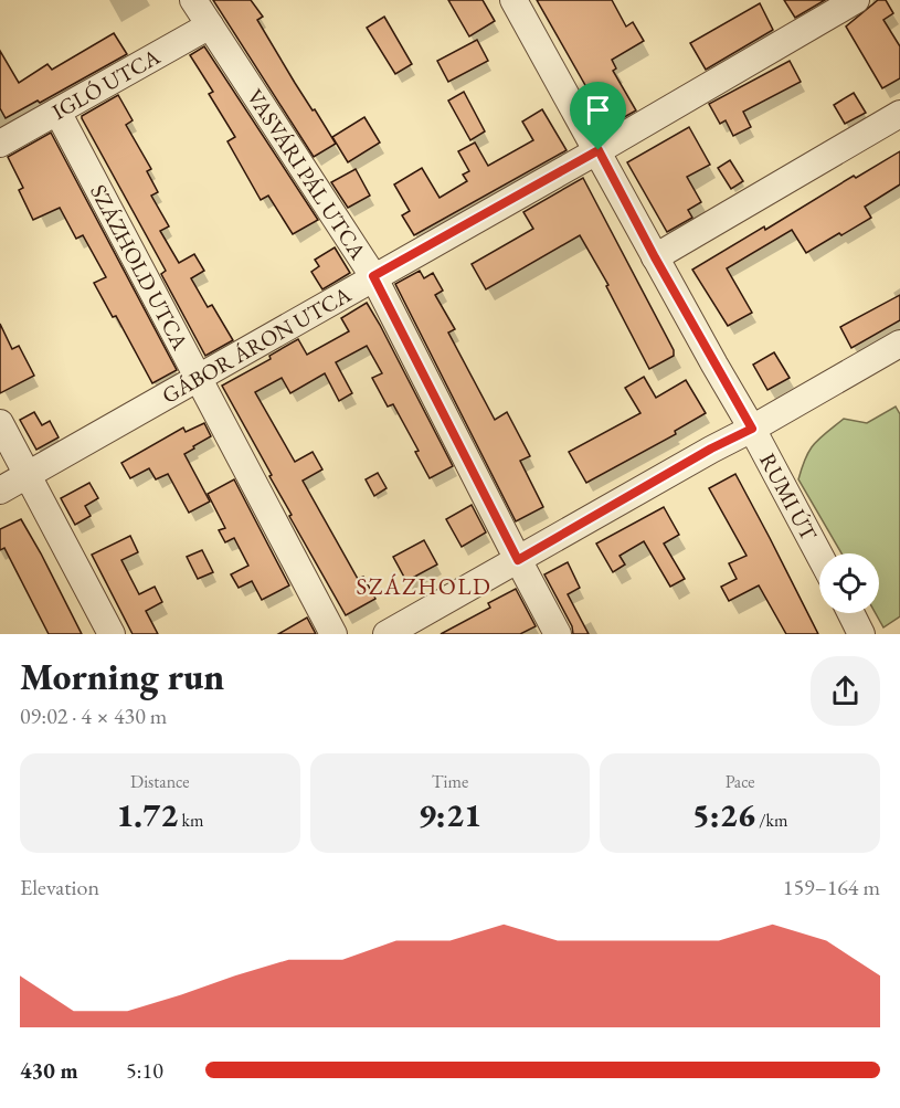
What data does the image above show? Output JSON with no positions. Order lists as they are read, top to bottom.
{
  "streets": {
    "street": [
      "IGLÓ UTCA",
      "VASVÁRI PÁL UTCA",
      "SZÁZHOLD UTCA",
      "GÁBOR ÁRON UTCA",
      "RUMI ÚT"
    ]
  },
  "crossings": [
    ["IGLÓ UTCA", "VASVÁRI PÁL UTCA"],
    ["IGLÓ UTCA", "SZÁZHOLD UTCA"],
    ["VASVÁRI PÁL UTCA", "GÁBOR ÁRON UTCA"],
    ["SZÁZHOLD UTCA", "GÁBOR ÁRON UTCA"],
    ["GÁBOR ÁRON UTCA", "RUMI ÚT"]
  ],
  "districts": ["SZÁZHOLD"],
  "page": {
    "heading": ["Morning run", "09:02 · 4 × 430 m"],
    "stats": [
      ["Distance", "1.72 km"],
      ["Time", "9:21"],
      ["Pace", "5:26 /km"]
    ],
    "chart": ["Elevation", "159–164 m"],
    "list": [
      {
        "name": "430 m",
        "note": "5:10"
      }
    ]
  }
}
